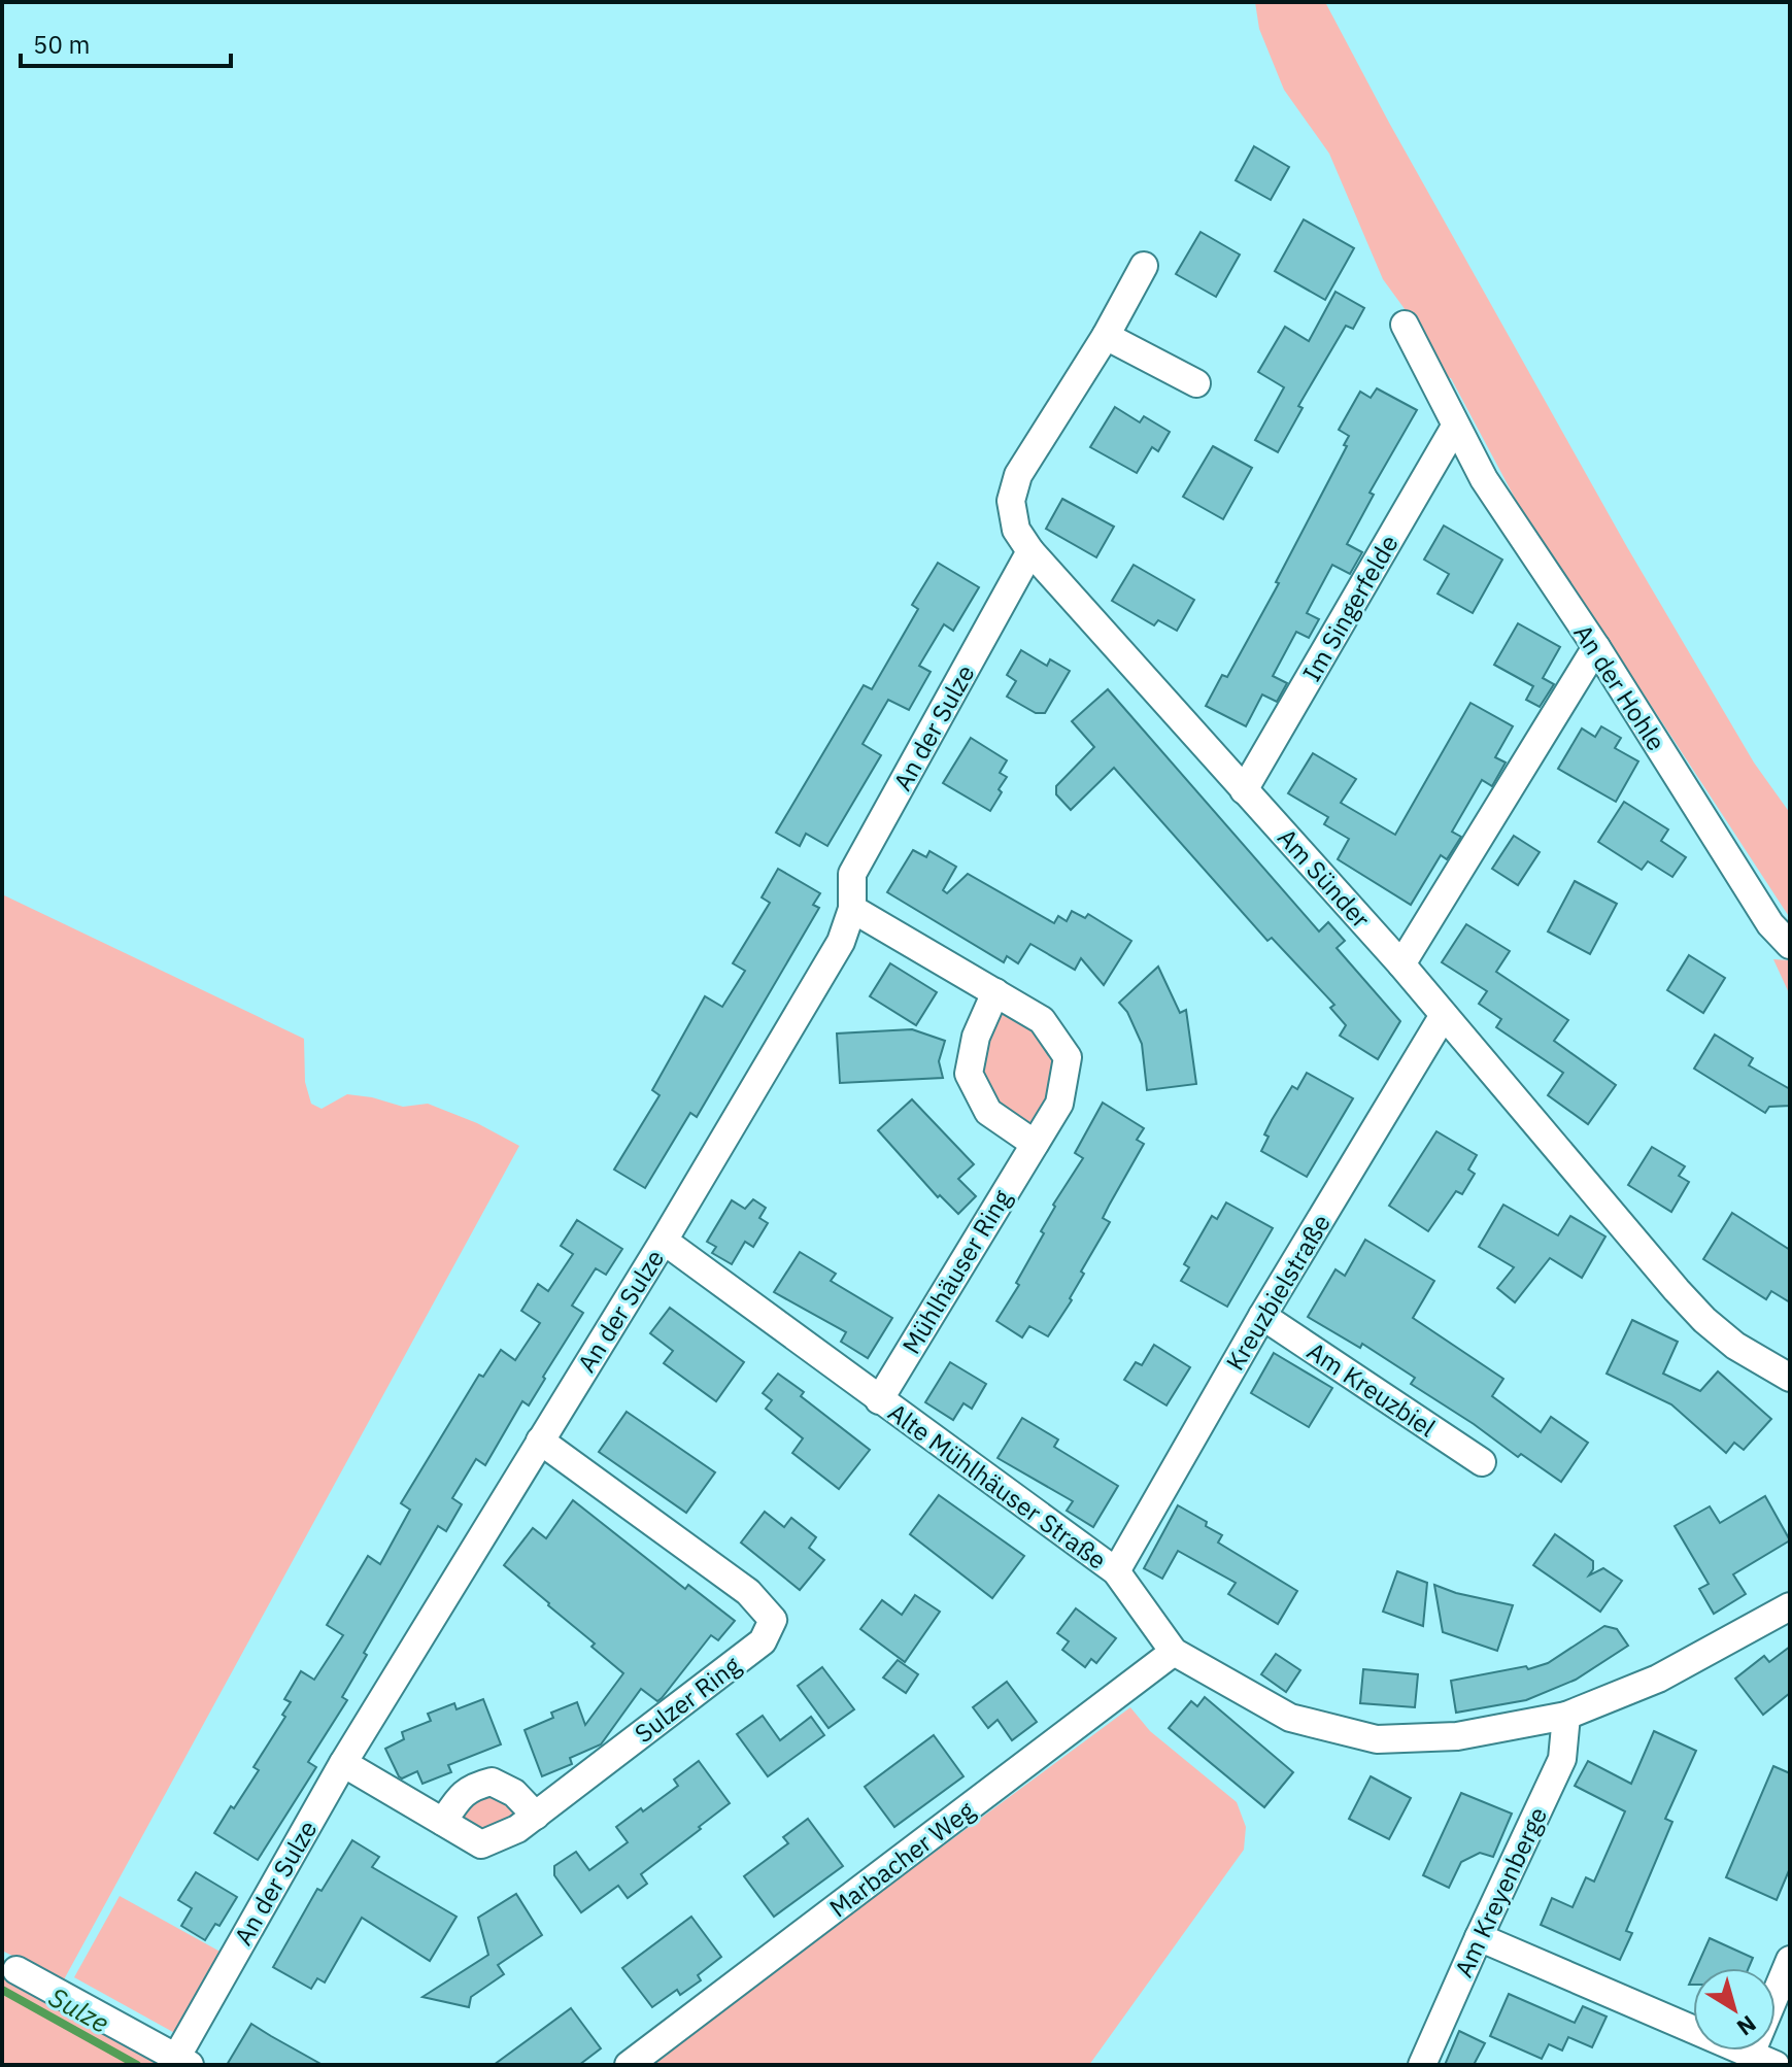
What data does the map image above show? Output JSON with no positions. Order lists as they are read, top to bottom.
{
  "streets": {
    "street": [
      "Im Singerfelde",
      "An der Hohle",
      "An der Sulze",
      "Am Sünder",
      "Mühlhäuser Ring",
      "Kreuzbielstraße",
      "Am Kreuzbiel",
      "Alte Mühlhäuser Straße",
      "Sulzer Ring",
      "Marbacher Weg",
      "Am Kreyenberge"
    ]
  },
  "crossings": [
    ["Im Singerfelde", "An der Hohle"],
    ["Im Singerfelde", "Am Sünder"],
    ["An der Sulze", "Am Sünder"],
    ["An der Sulze", "Mühlhäuser Ring"],
    ["An der Sulze", "Alte Mühlhäuser Straße"],
    ["An der Sulze", "Sulzer Ring"],
    ["Am Sünder", "Kreuzbielstraße"],
    ["Mühlhäuser Ring", "Alte Mühlhäuser Straße"],
    ["Kreuzbielstraße", "Am Kreuzbiel"],
    ["Kreuzbielstraße", "Alte Mühlhäuser Straße"],
    ["Alte Mühlhäuser Straße", "Marbacher Weg"],
    ["Alte Mühlhäuser Straße", "Am Kreyenberge"]
  ],
  "water": ["Sulze"],
  "scale_bar": "50 m",
  "north": "bottom right"
}
